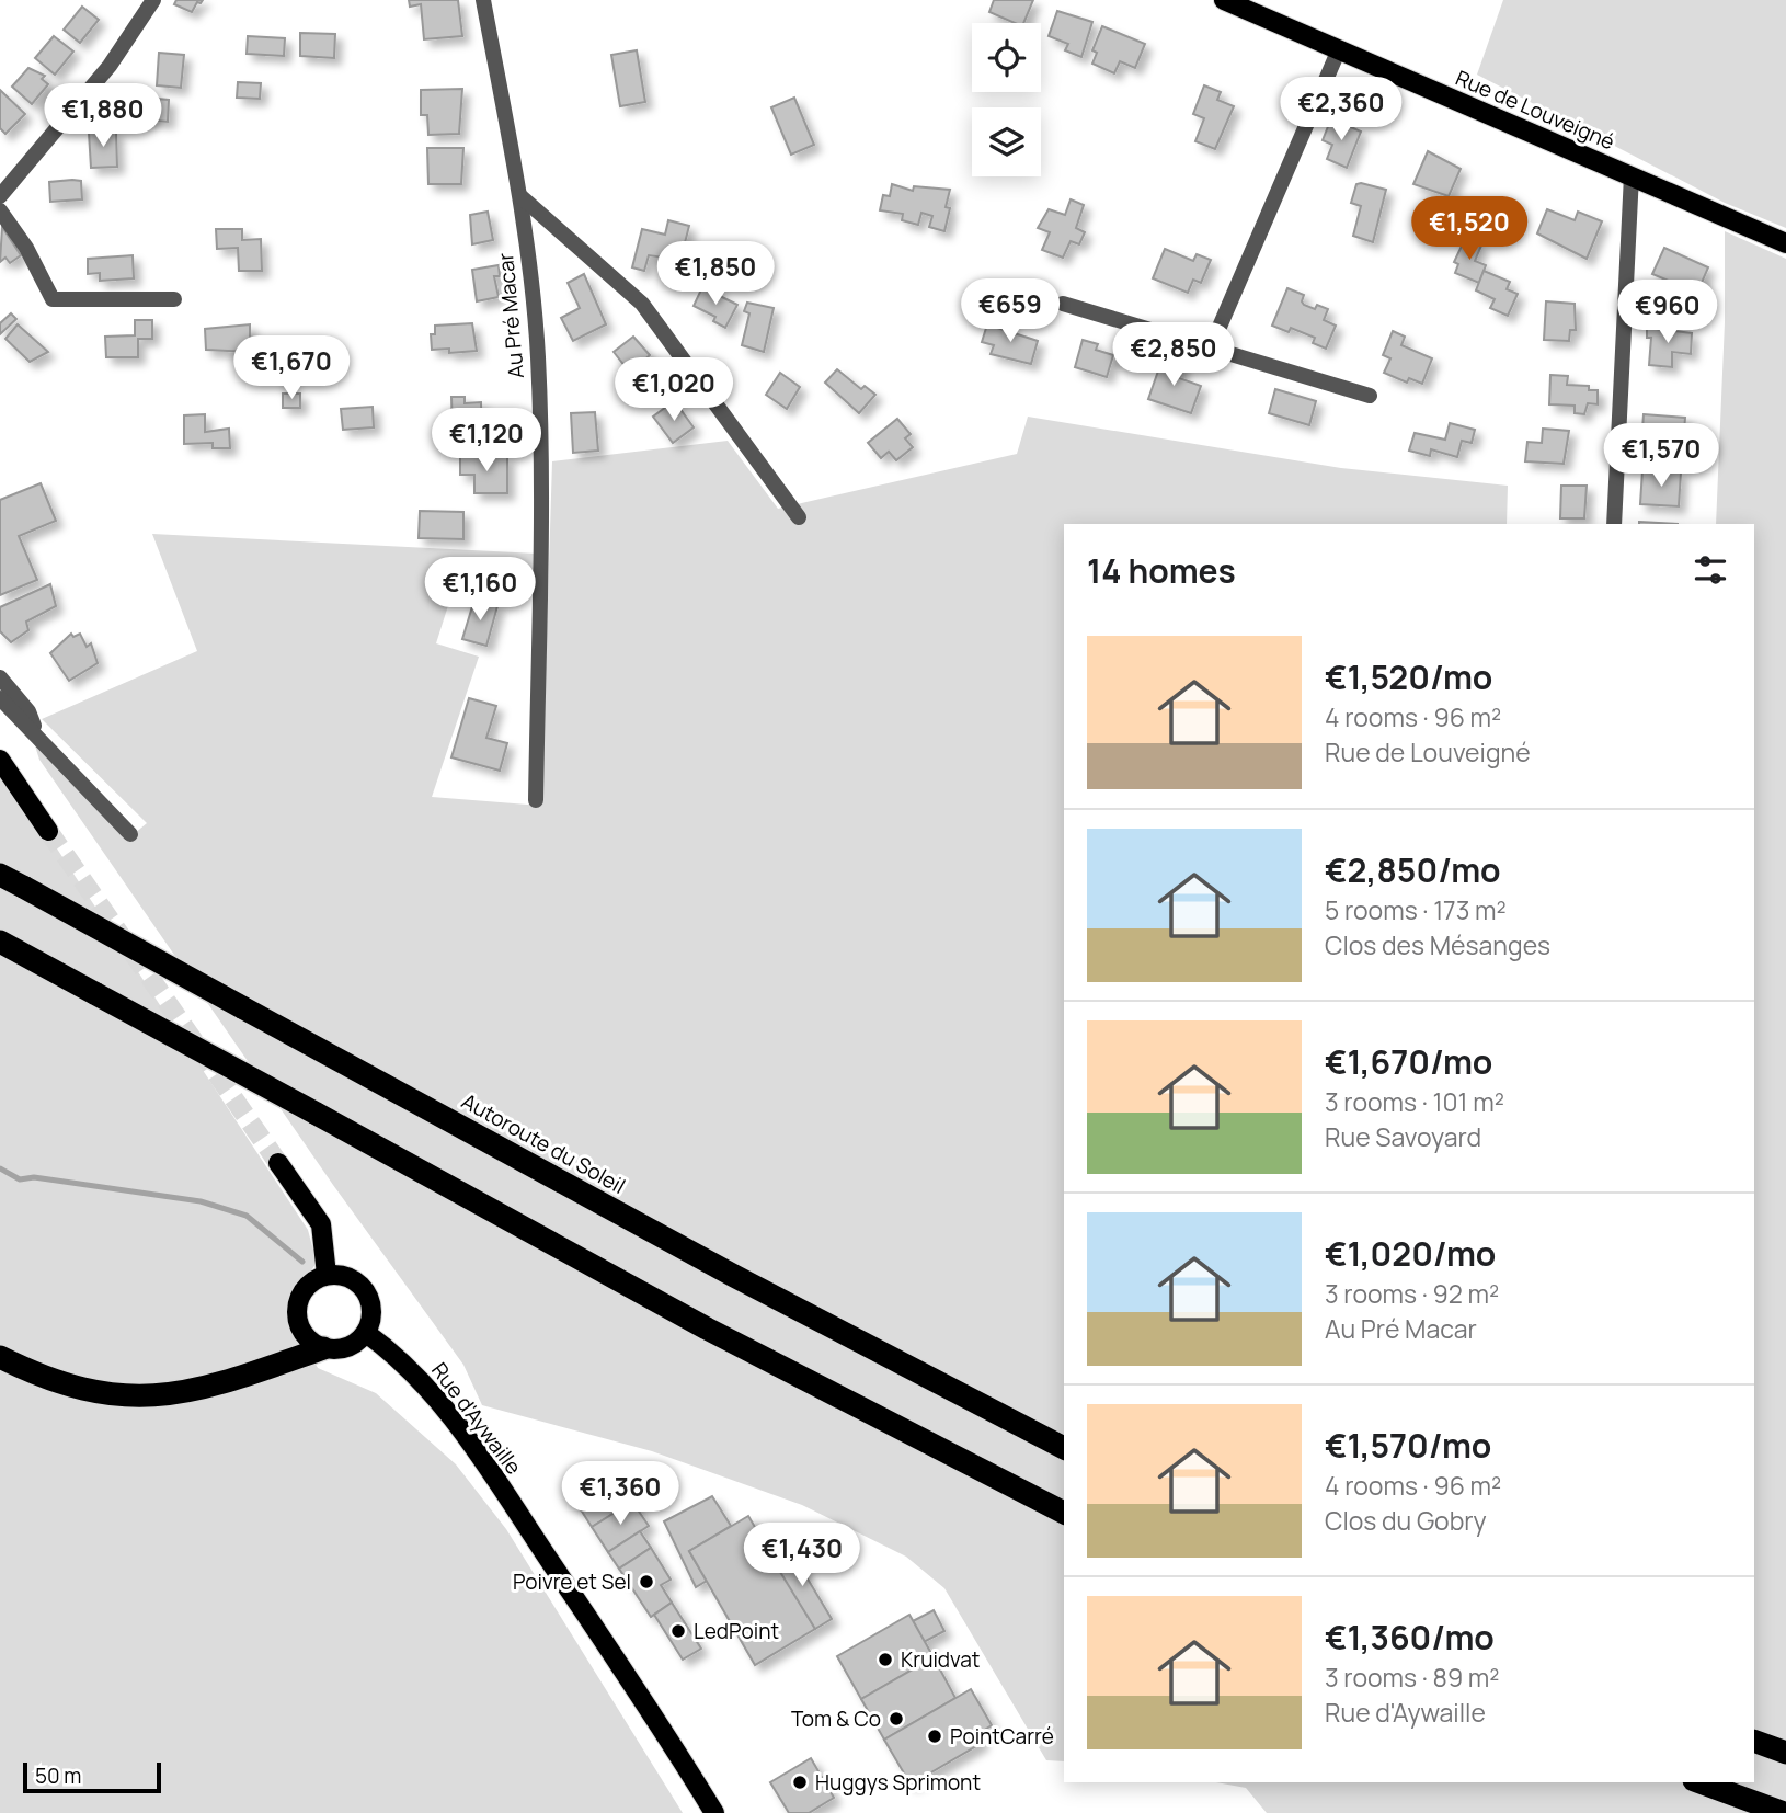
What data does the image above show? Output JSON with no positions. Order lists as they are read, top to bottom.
{
  "streets": {
    "highway": ["Autoroute du Soleil"],
    "main road": ["Rue de Louveigné", "Rue d'Aywaille"],
    "street": ["Au Pré Macar"]
  },
  "places": [
    "Poivre et Sel",
    "LedPoint",
    "Kruidvat",
    "Tom & Co",
    "PointCarré",
    "Huggys Sprimont"
  ],
  "scale_bar": "50 m",
  "page": {
    "price": [
      "€2,360",
      "€1,880",
      "€1,520",
      "€1,850",
      "€659",
      "€960",
      "€2,850",
      "€1,670",
      "€1,020",
      "€1,120",
      "€1,570",
      "€1,160",
      "€1,360",
      "€1,430"
    ],
    "heading": "14 homes",
    "list": [
      {
        "name": "€1,520/mo",
        "note": "4 rooms · 96 m² · Rue de Louveigné"
      },
      {
        "name": "€2,850/mo",
        "note": "5 rooms · 173 m² · Clos des Mésanges"
      },
      {
        "name": "€1,670/mo",
        "note": "3 rooms · 101 m² · Rue Savoyard"
      },
      {
        "name": "€1,020/mo",
        "note": "3 rooms · 92 m² · Au Pré Macar"
      },
      {
        "name": "€1,570/mo",
        "note": "4 rooms · 96 m² · Clos du Gobry"
      },
      {
        "name": "€1,360/mo",
        "note": "3 rooms · 89 m² · Rue d'Aywaille"
      }
    ],
    "scale": "50 m"
  }
}
